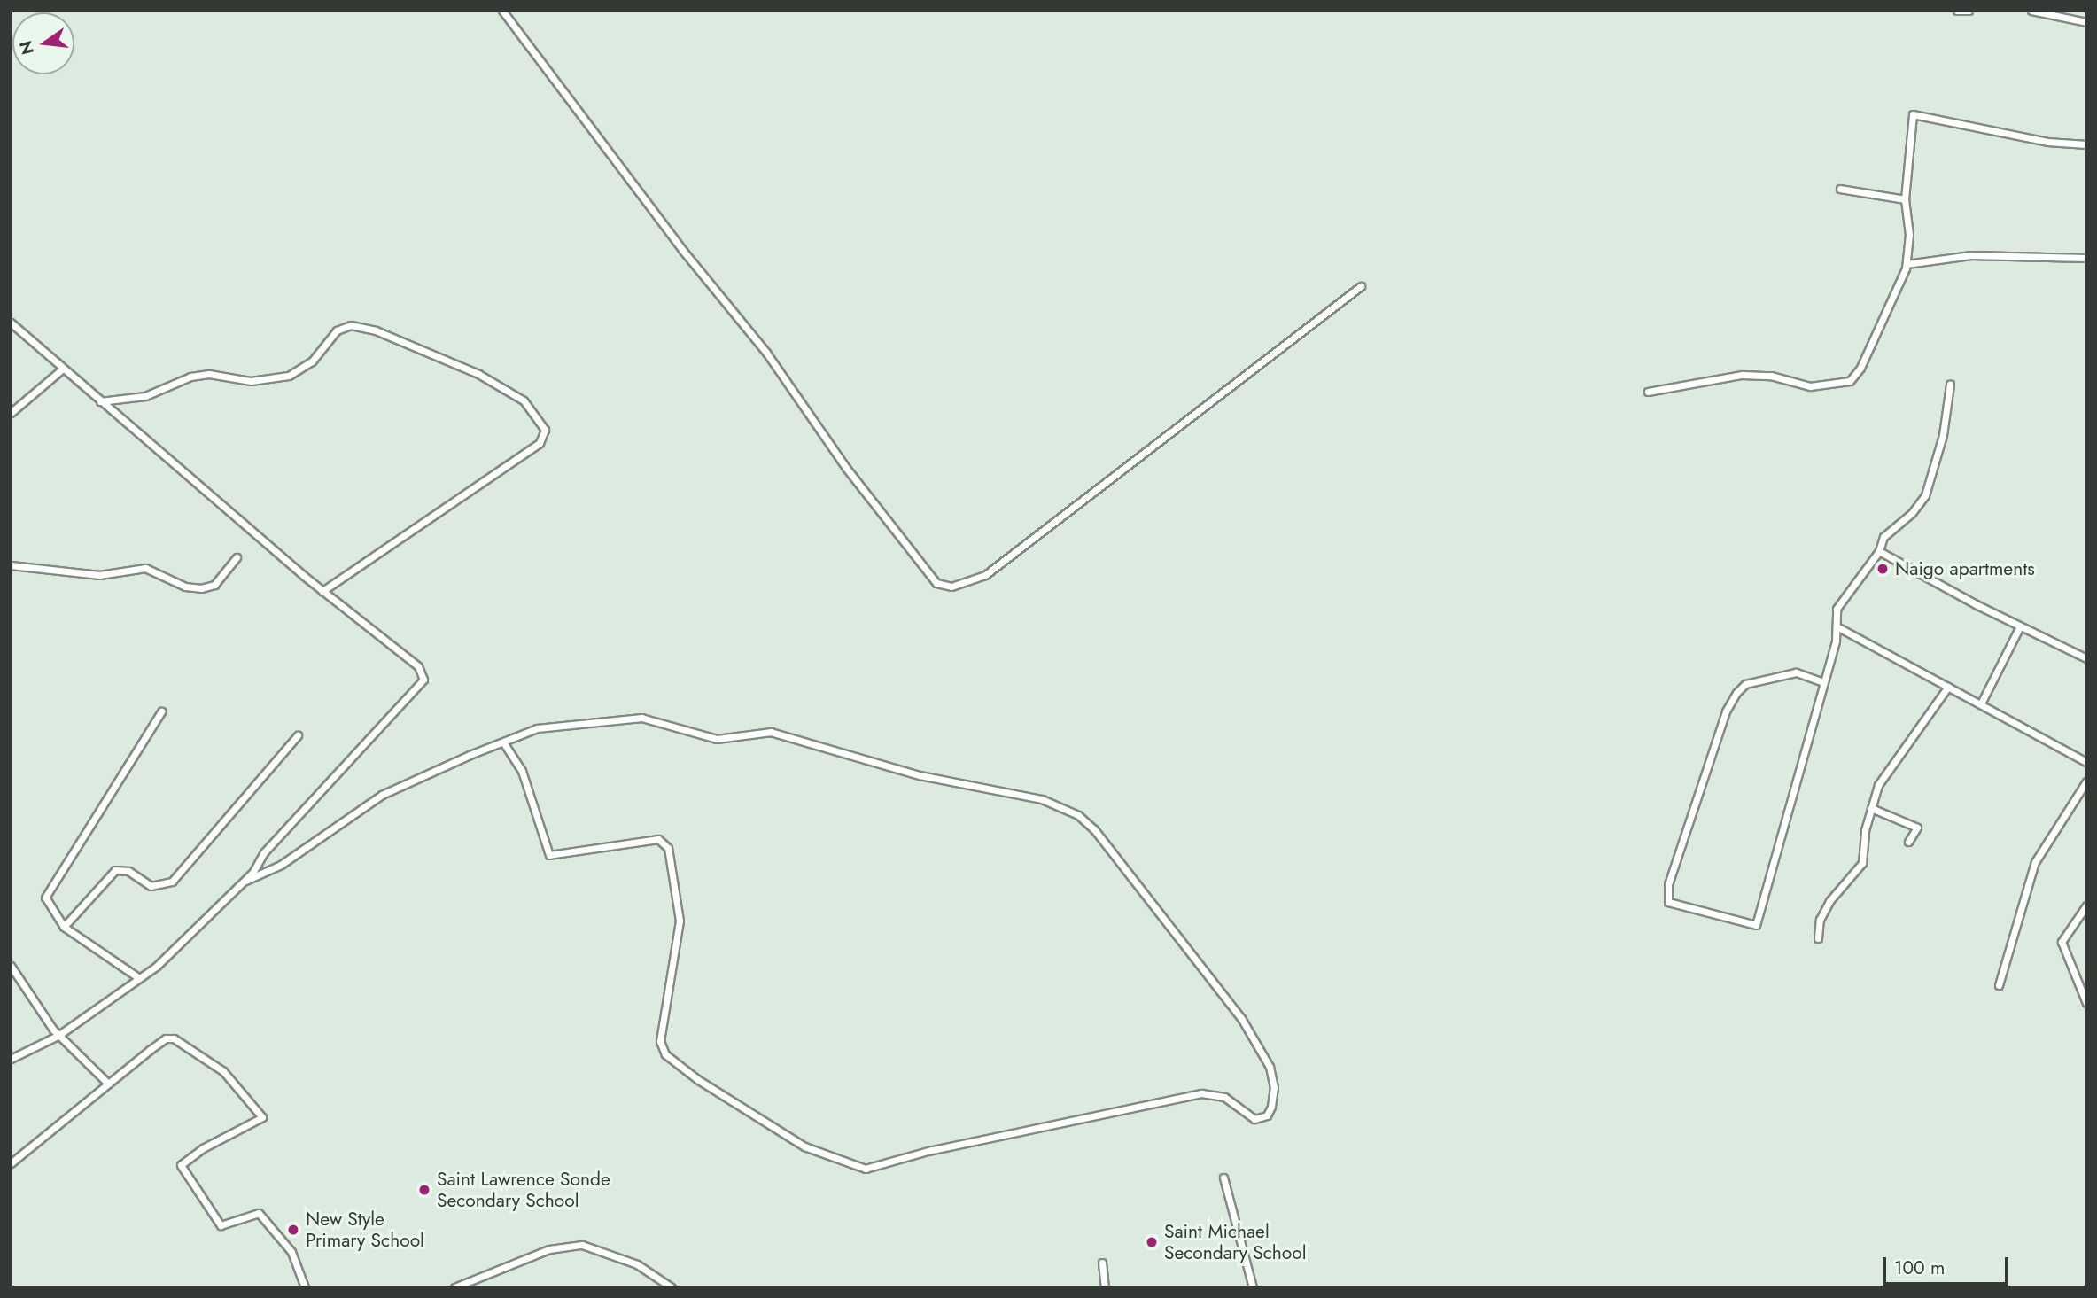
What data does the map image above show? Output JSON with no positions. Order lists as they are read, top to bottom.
{
  "places": [
    "Naigo apartments",
    "Saint Lawrence Sonde Secondary School",
    "New Style Primary School",
    "Saint Michael Secondary School"
  ],
  "scale_bar": "100 m",
  "north": "left"
}
